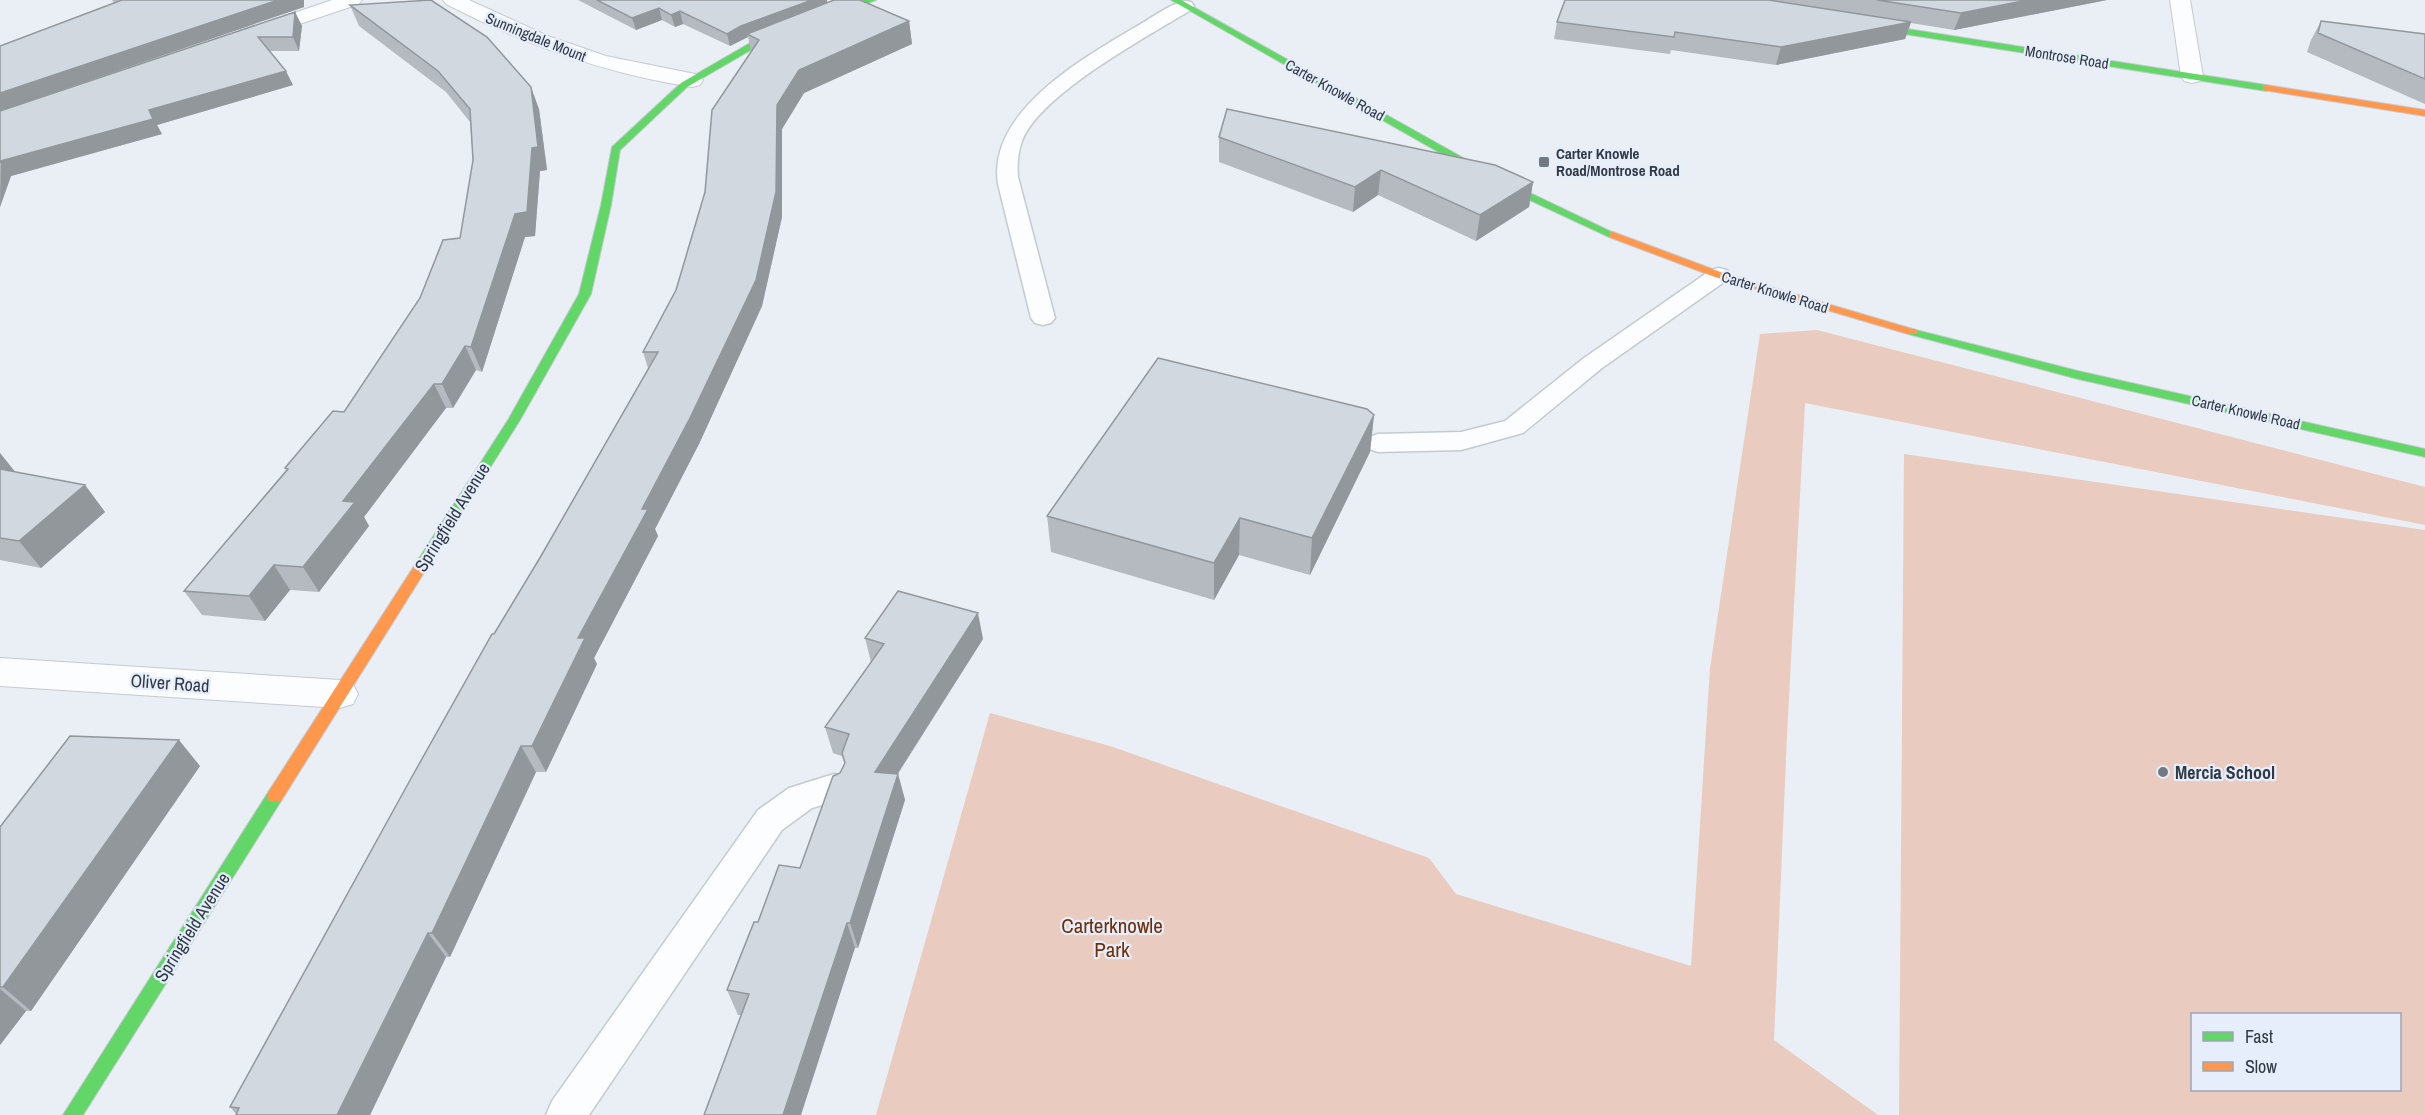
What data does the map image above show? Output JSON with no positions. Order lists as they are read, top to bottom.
{
  "streets": {
    "street": [
      "Sunningdale Mount",
      "Montrose Road",
      "Carter Knowle Road",
      "Springfield Avenue",
      "Oliver Road"
    ]
  },
  "crossings": [
    ["Sunningdale Mount", "Springfield Avenue"],
    ["Springfield Avenue", "Oliver Road"]
  ],
  "parks": ["Carterknowle Park"],
  "places": {
    "transit": ["Carter Knowle Road/Montrose Road"],
    "other": ["Mercia School"]
  },
  "legend": ["Fast", "Slow"]
}
